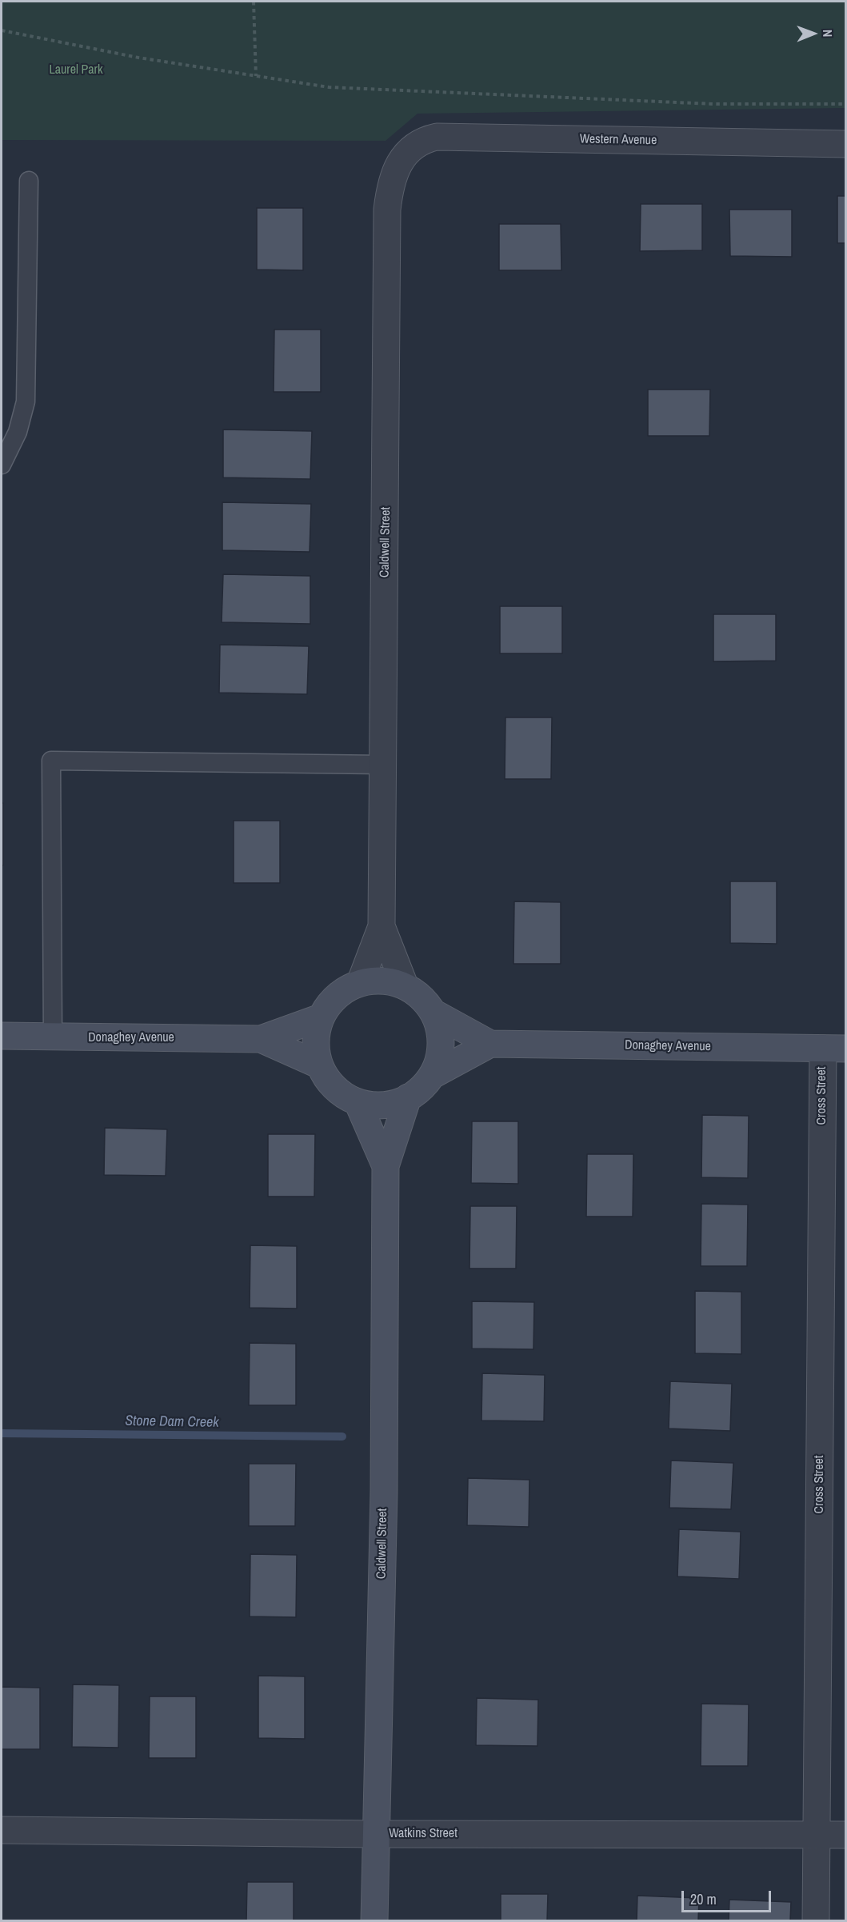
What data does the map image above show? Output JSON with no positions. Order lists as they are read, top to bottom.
{
  "streets": {
    "main road": ["Caldwell Street", "Donaghey Avenue"],
    "street": ["Western Avenue", "Cross Street", "Watkins Street"]
  },
  "crossings": [
    ["Western Avenue", "Caldwell Street"],
    ["Caldwell Street", "Donaghey Avenue"],
    ["Caldwell Street", "Watkins Street"],
    ["Donaghey Avenue", "Cross Street"],
    ["Cross Street", "Watkins Street"]
  ],
  "water": ["Stone Dam Creek"],
  "parks": ["Laurel Park"],
  "scale_bar": "20 m",
  "north": "right"
}
